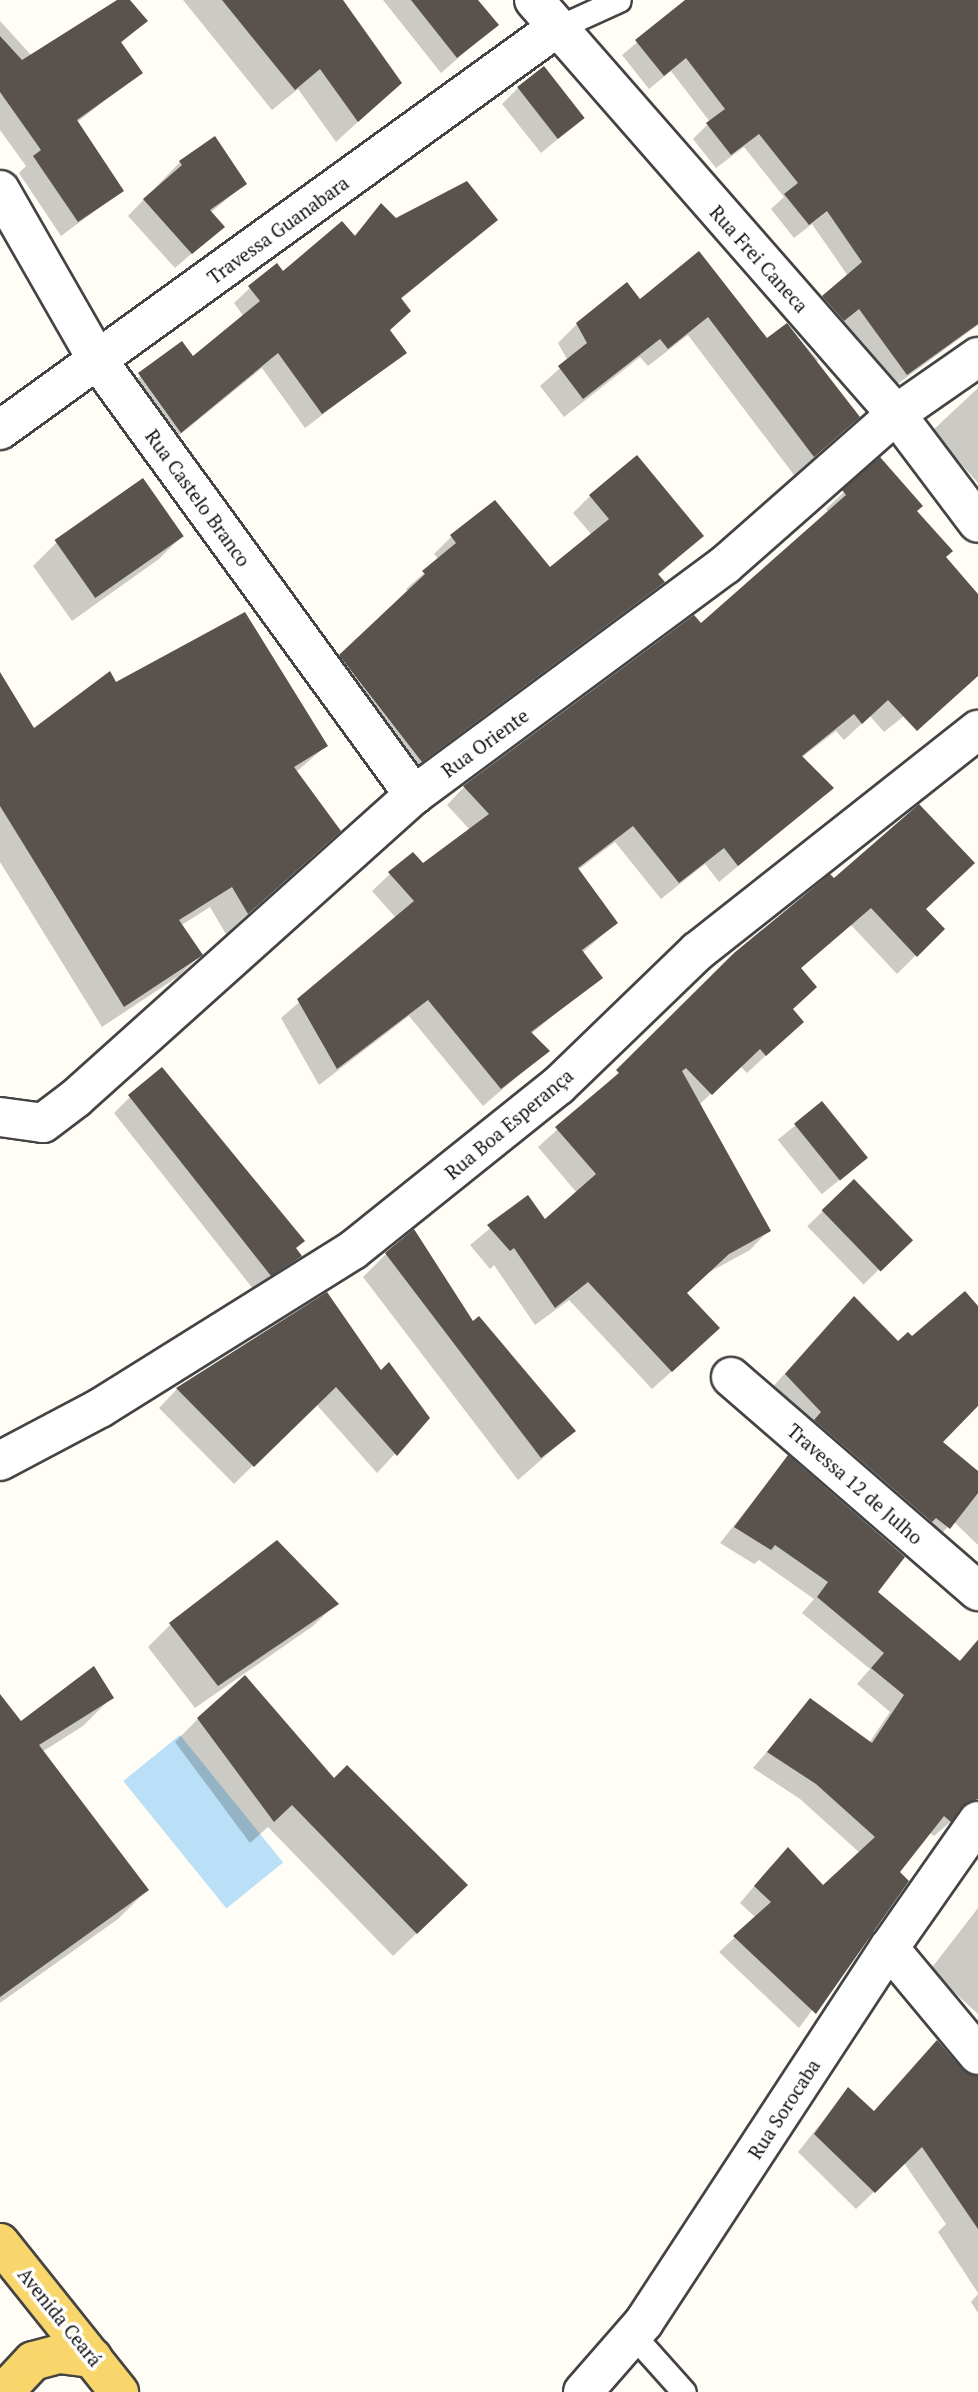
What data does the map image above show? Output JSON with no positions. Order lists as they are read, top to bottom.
{
  "streets": {
    "main road": ["Avenida Ceará"],
    "street": [
      "Travessa Guanabara",
      "Rua Frei Caneca",
      "Rua Castelo Branco",
      "Rua Oriente",
      "Rua Boa Esperança",
      "Travessa 12 de Julho",
      "Rua Sorocaba"
    ]
  },
  "crossings": [
    ["Travessa Guanabara", "Rua Frei Caneca"],
    ["Travessa Guanabara", "Rua Castelo Branco"],
    ["Rua Frei Caneca", "Rua Oriente"],
    ["Rua Castelo Branco", "Rua Oriente"]
  ]
}
